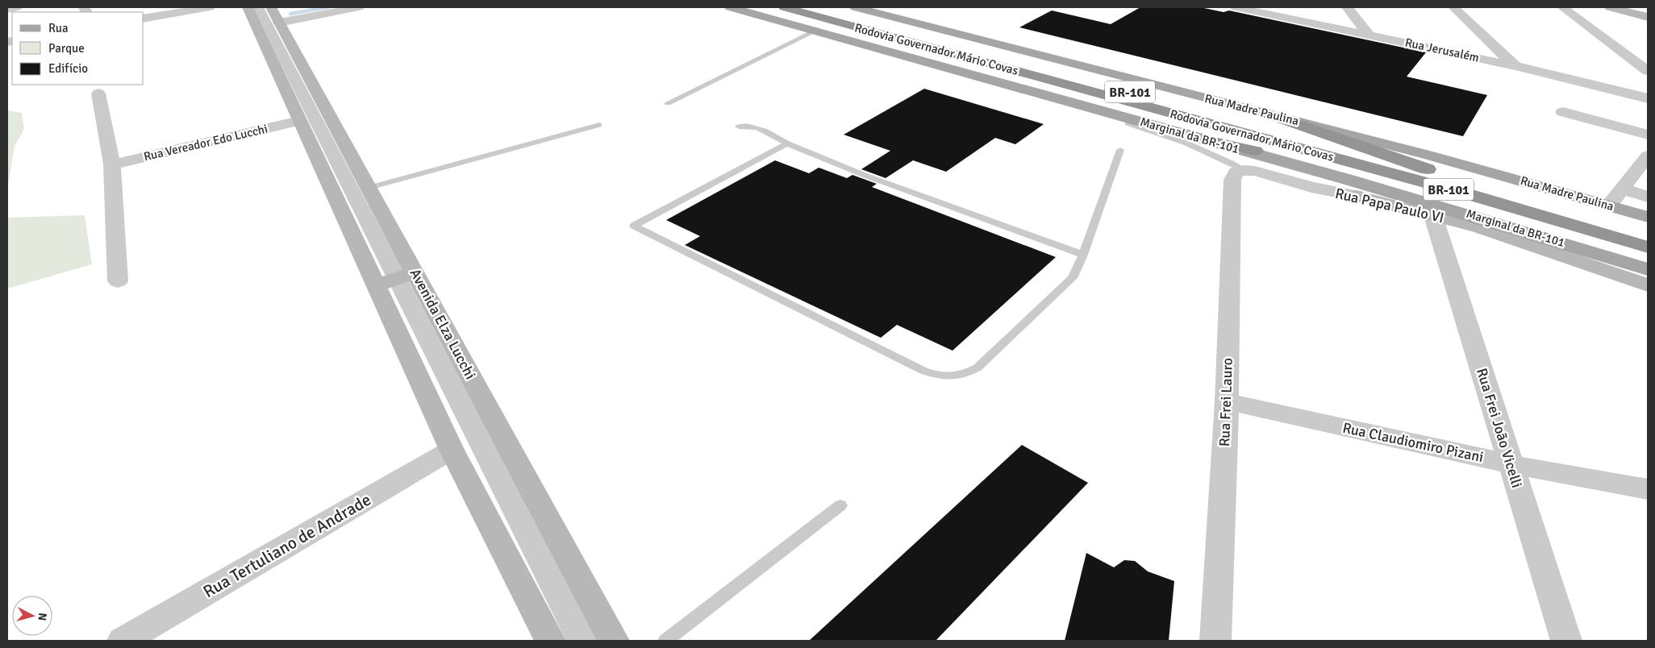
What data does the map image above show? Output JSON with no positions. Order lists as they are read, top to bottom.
{
  "streets": {
    "highway": ["Rodovia Governador Mário Covas", "BR-101"],
    "main road": [
      "Rua Madre Paulina",
      "Marginal da BR-101",
      "Rua Papa Paulo VI",
      "Avenida Elza Lucchi"
    ],
    "street": [
      "Rua Jerusalém",
      "Rua Vereador Edo Lucchi",
      "Rua Frei Lauro",
      "Rua Frei João Vicelli",
      "Rua Claudiomiro Pizani",
      "Rua Tertuliano de Andrade"
    ]
  },
  "crossings": [
    ["Rua Papa Paulo VI", "Rua Frei Lauro"],
    ["Rua Papa Paulo VI", "Rua Frei João Vicelli"],
    ["Rua Frei Lauro", "Rua Claudiomiro Pizani"],
    ["Rua Frei João Vicelli", "Rua Claudiomiro Pizani"]
  ],
  "legend": ["Rua", "Parque", "Edifício"],
  "north": "right"
}
